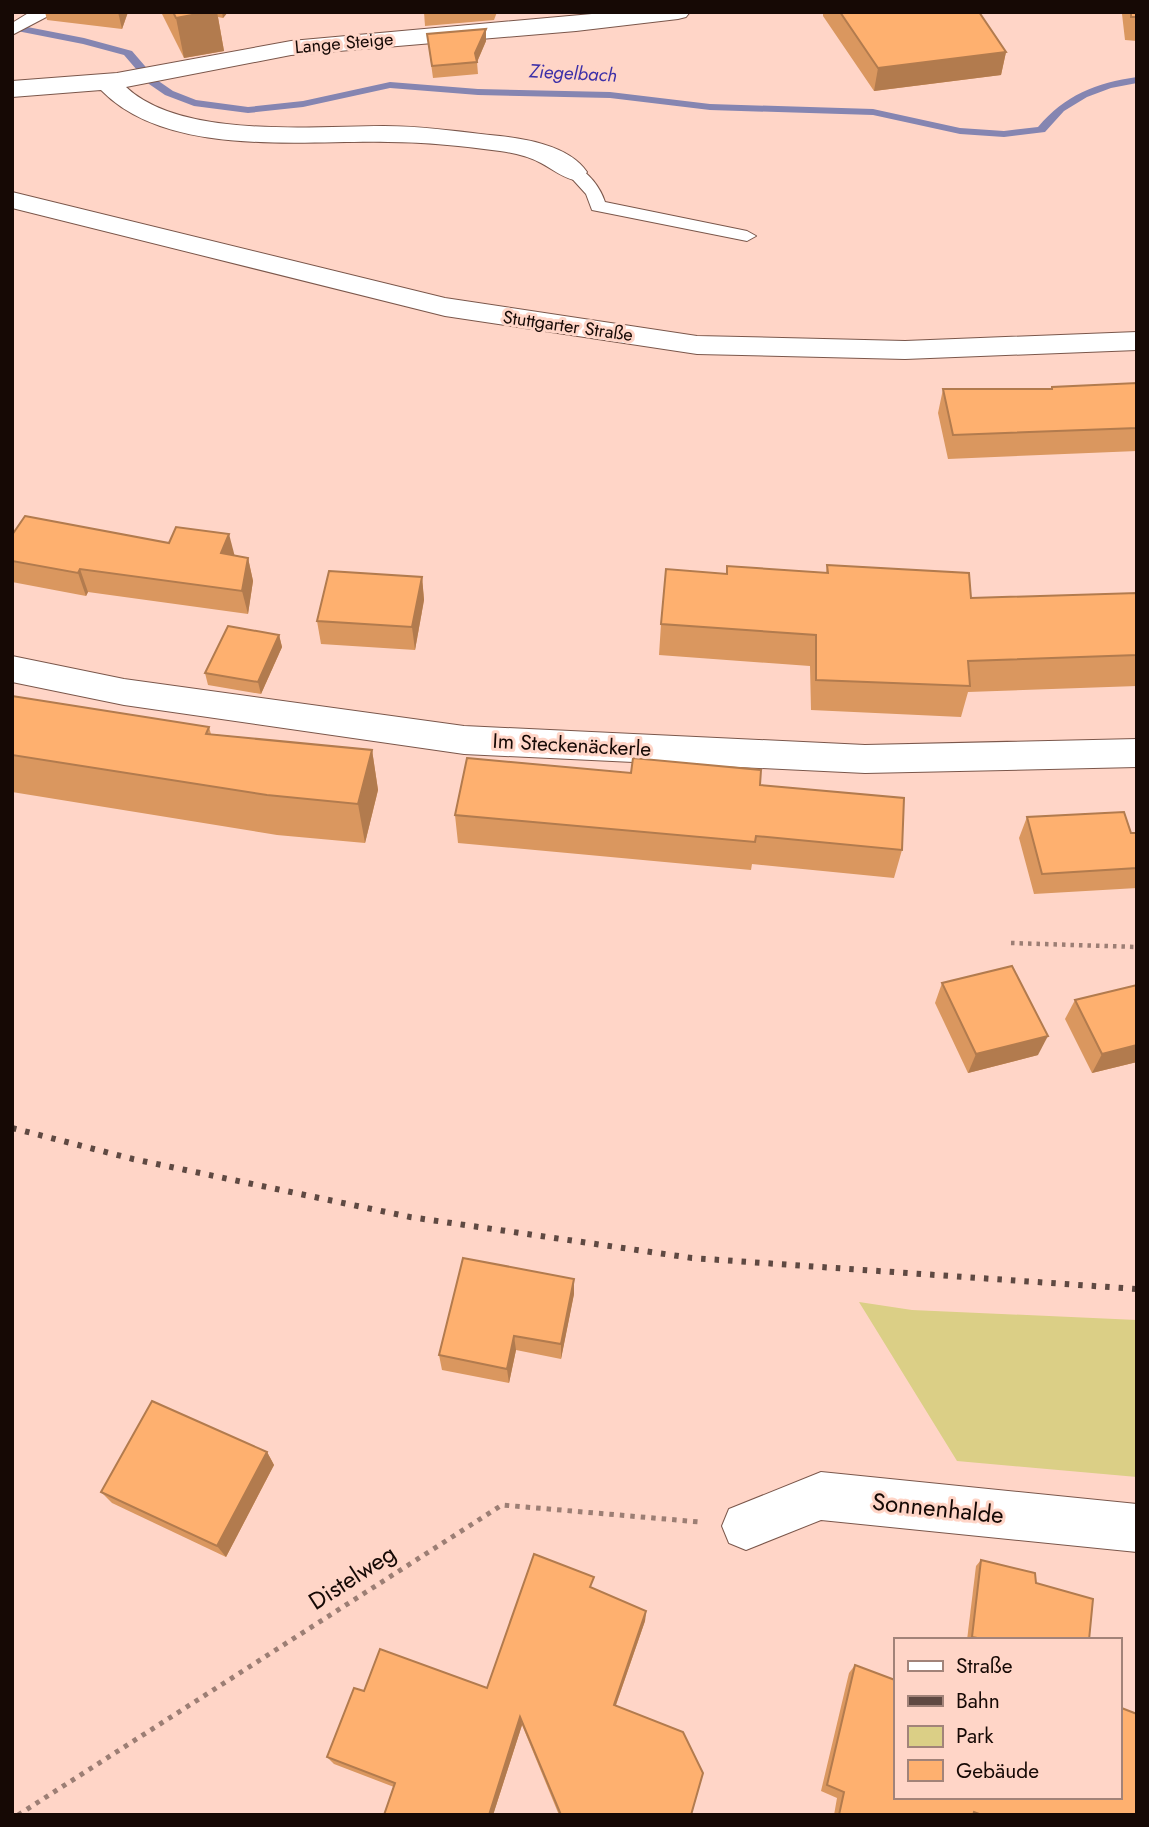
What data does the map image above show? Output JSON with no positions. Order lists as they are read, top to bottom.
{
  "streets": {
    "street": [
      "Lange Steige",
      "Stuttgarter Straße",
      "Im Steckenäckerle",
      "Sonnenhalde"
    ],
    "path": ["Distelweg"]
  },
  "crossings": [
    ["Sonnenhalde", "Distelweg"]
  ],
  "water": ["Ziegelbach"],
  "legend": [
    "Straße",
    "Bahn",
    "Park",
    "Gebäude"
  ]
}
